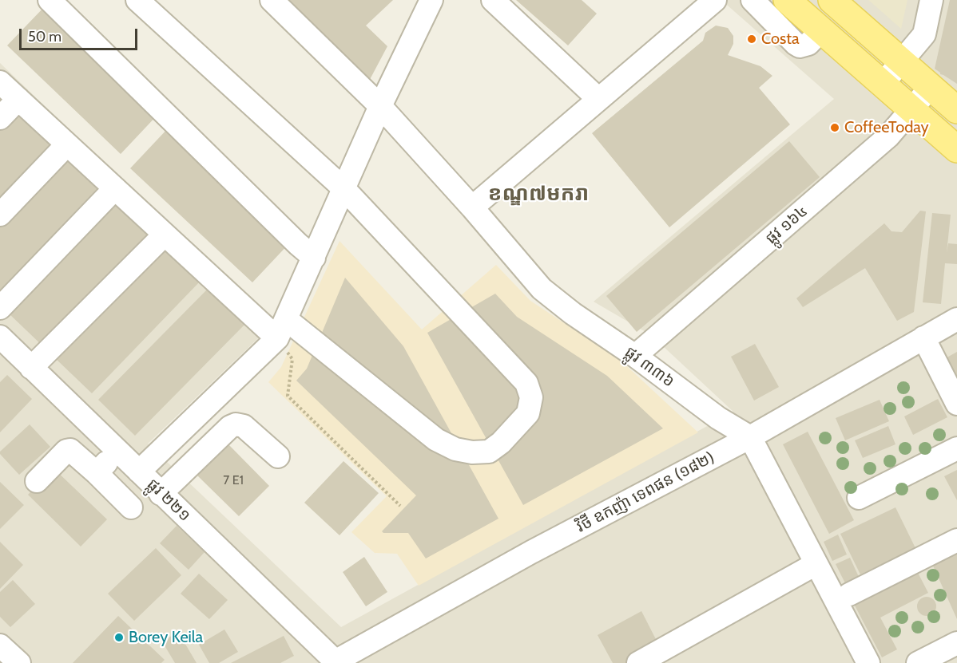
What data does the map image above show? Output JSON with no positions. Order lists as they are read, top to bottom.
{
  "streets": {
    "street": [
      "ផ្លូវ ១៦៤",
      "ផ្លូវ ៣៣៦",
      "វិថី ឧកញ៉ា ទេពផន (១៨២)",
      "ផ្លូវ ២២១"
    ]
  },
  "crossings": [
    ["ផ្លូវ ១៦៤", "ផ្លូវ ៣៣៦"],
    ["ផ្លូវ ៣៣៦", "វិថី ឧកញ៉ា ទេពផន (១៨២)"],
    ["វិថី ឧកញ៉ា ទេពផន (១៨២)", "ផ្លូវ ២២១"]
  ],
  "districts": ["ខណ្ឌ៧មករា"],
  "places": ["Costa", "CoffeeToday", "Borey Keila"],
  "house_numbers": ["7 E1"],
  "scale_bar": "50 m"
}
